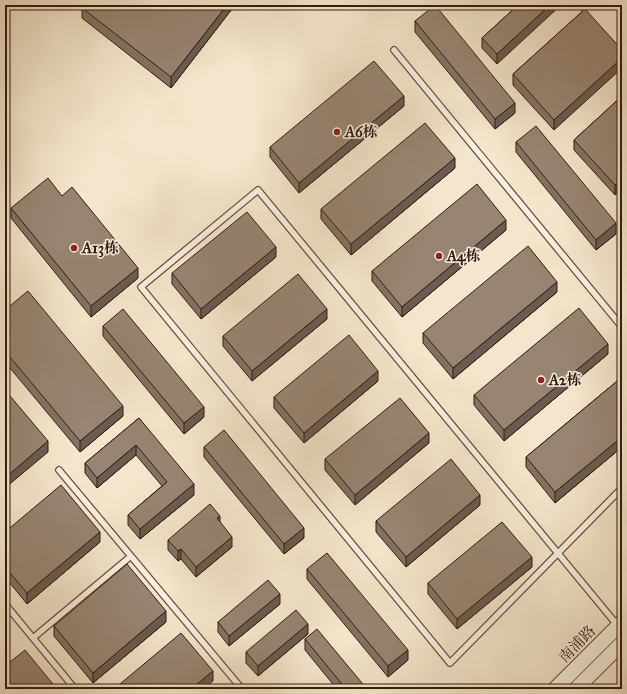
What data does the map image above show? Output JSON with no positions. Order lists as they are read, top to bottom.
{
  "streets": {
    "street": ["南浦路"]
  },
  "places": [
    "A6栋",
    "A13栋",
    "A4栋",
    "A2栋"
  ]
}
